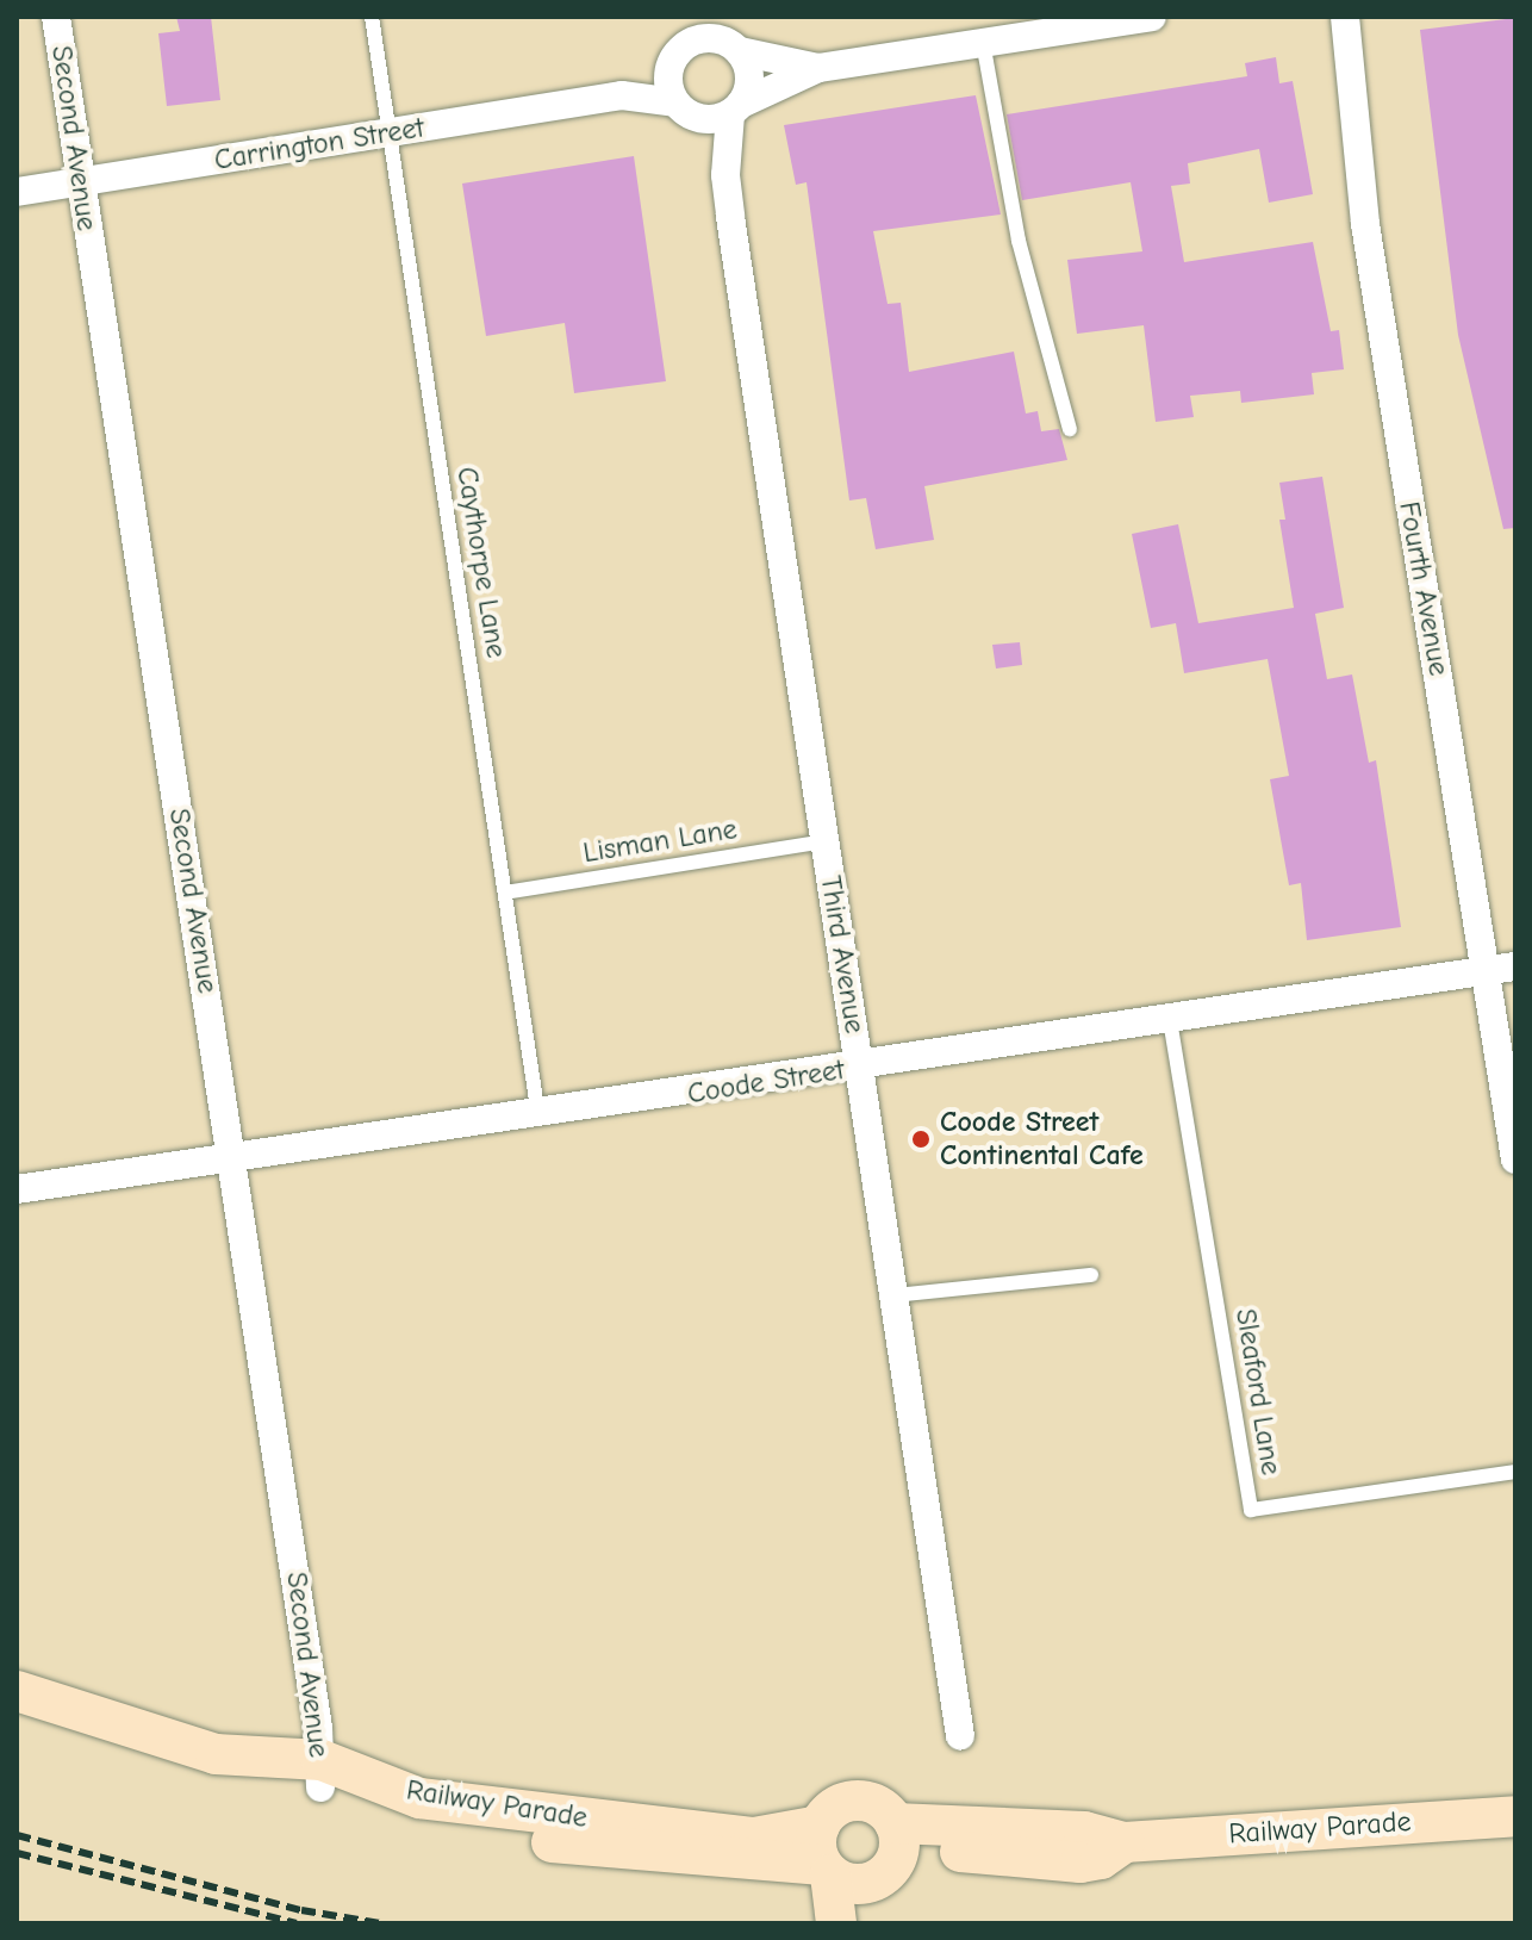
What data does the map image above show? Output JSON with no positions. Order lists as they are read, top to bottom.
{
  "streets": {
    "street": [
      "Second Avenue",
      "Carrington Street",
      "Fourth Avenue",
      "Third Avenue",
      "Coode Street",
      "Railway Parade"
    ],
    "lane": ["Caythorpe Lane", "Lisman Lane", "Sleaford Lane"]
  },
  "crossings": [
    ["Second Avenue", "Carrington Street"],
    ["Second Avenue", "Coode Street"],
    ["Second Avenue", "Railway Parade"],
    ["Carrington Street", "Caythorpe Lane"],
    ["Carrington Street", "Third Avenue"],
    ["Caythorpe Lane", "Lisman Lane"],
    ["Caythorpe Lane", "Coode Street"],
    ["Fourth Avenue", "Coode Street"],
    ["Lisman Lane", "Third Avenue"],
    ["Third Avenue", "Coode Street"],
    ["Coode Street", "Sleaford Lane"]
  ],
  "places": ["Coode Street Continental Cafe"]
}
